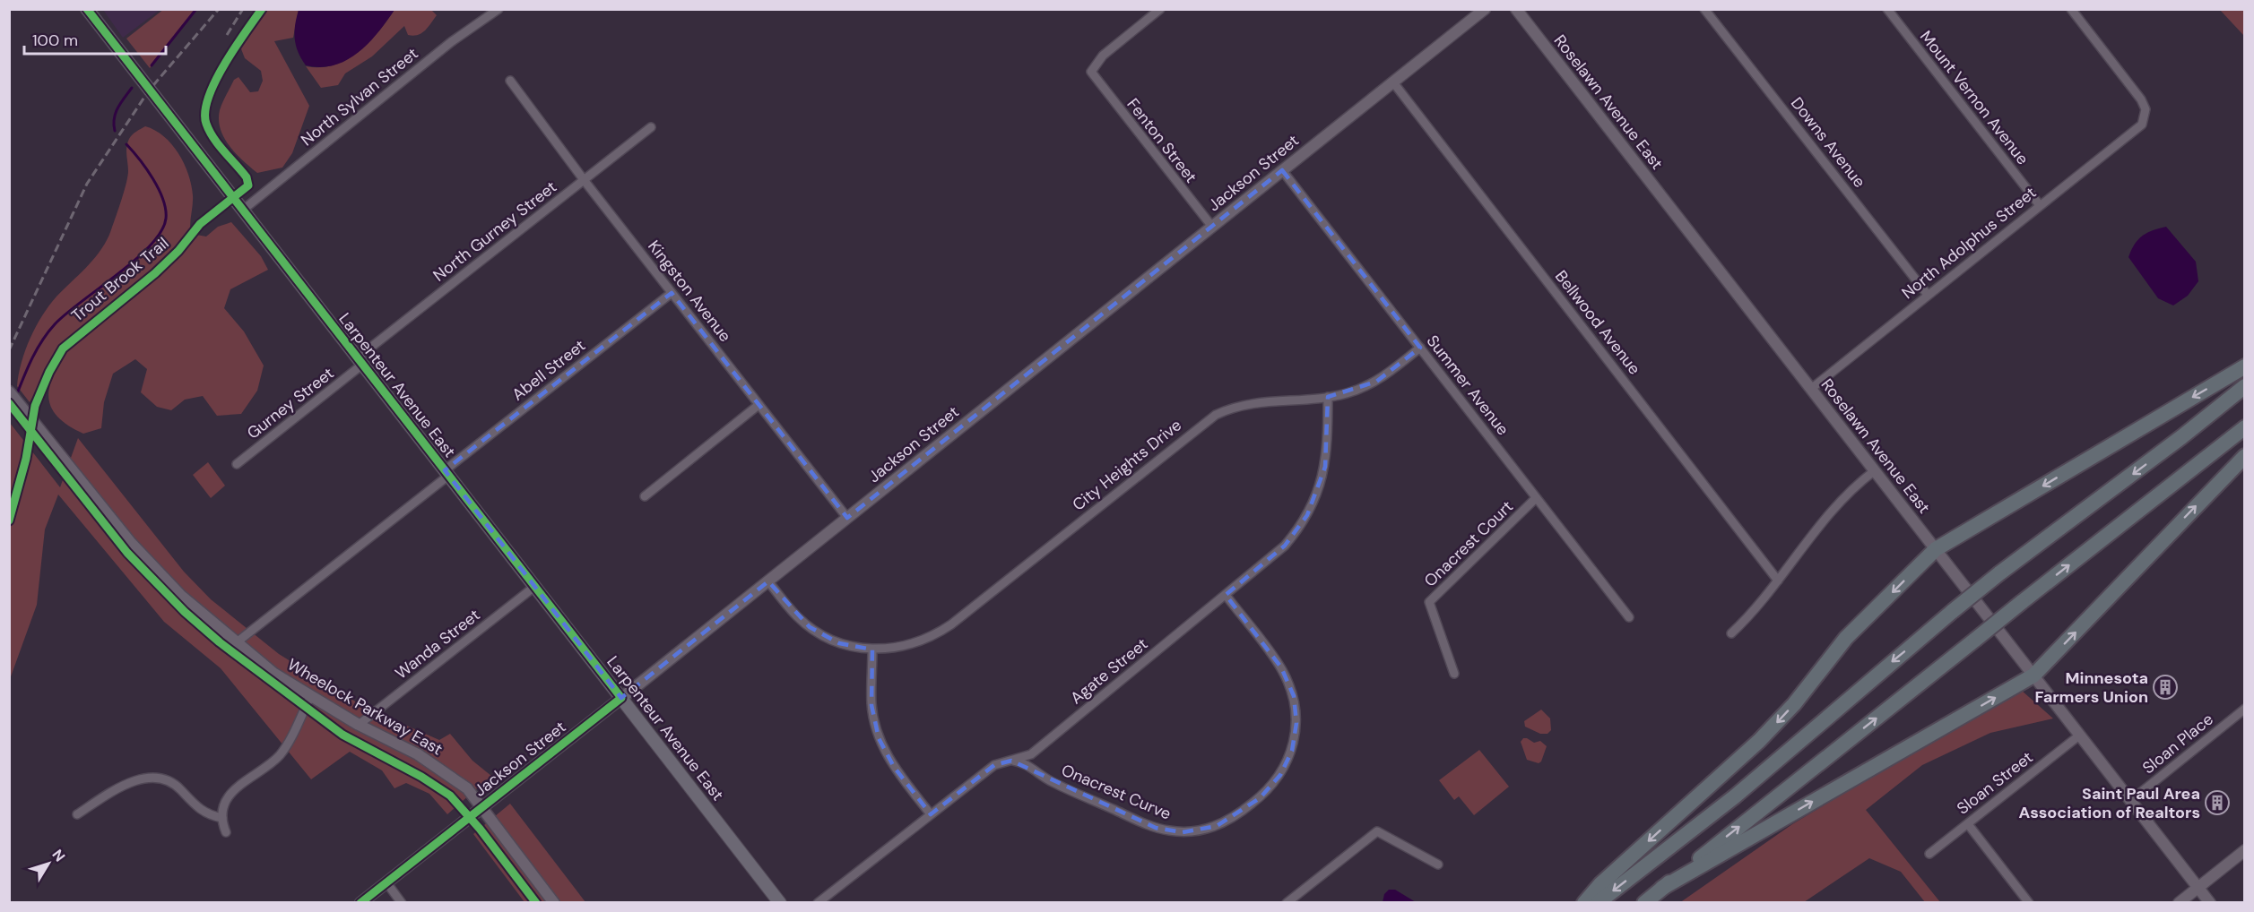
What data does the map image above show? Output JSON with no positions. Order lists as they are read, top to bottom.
{
  "streets": {
    "main road": ["Larpenteur Avenue East"],
    "street": [
      "North Sylvan Street",
      "Mount Vernon Avenue",
      "Roselawn Avenue East",
      "Fenton Street",
      "Downs Avenue",
      "Jackson Street",
      "North Gurney Street",
      "North Adolphus Street",
      "Kingston Avenue",
      "Bellwood Avenue",
      "Abell Street",
      "Summer Avenue",
      "Gurney Street",
      "City Heights Drive",
      "Onacrest Court",
      "Wanda Street",
      "Agate Street",
      "Wheelock Parkway East",
      "Sloan Place",
      "Sloan Street",
      "Onacrest Curve"
    ],
    "cycle path": ["Trout Brook Trail"]
  },
  "crossings": [
    ["North Sylvan Street", "Larpenteur Avenue East"],
    ["Mount Vernon Avenue", "North Adolphus Street"],
    ["Roselawn Avenue East", "North Adolphus Street"],
    ["Roselawn Avenue East", "Sloan Place"],
    ["Roselawn Avenue East", "Sloan Street"],
    ["Fenton Street", "Jackson Street"],
    ["Downs Avenue", "North Adolphus Street"],
    ["Jackson Street", "Kingston Avenue"],
    ["Jackson Street", "Bellwood Avenue"],
    ["Jackson Street", "Larpenteur Avenue East"],
    ["Jackson Street", "Summer Avenue"],
    ["Jackson Street", "Wheelock Parkway East"],
    ["North Gurney Street", "Kingston Avenue"],
    ["North Gurney Street", "Larpenteur Avenue East"],
    ["North Gurney Street", "Gurney Street"],
    ["Kingston Avenue", "Abell Street"],
    ["Abell Street", "Larpenteur Avenue East"],
    ["Abell Street", "Wheelock Parkway East"],
    ["Larpenteur Avenue East", "Gurney Street"],
    ["Larpenteur Avenue East", "Wanda Street"],
    ["Summer Avenue", "City Heights Drive"],
    ["Summer Avenue", "Onacrest Court"],
    ["City Heights Drive", "Agate Street"],
    ["Wanda Street", "Wheelock Parkway East"],
    ["Agate Street", "Onacrest Curve"]
  ],
  "places": {
    "building": ["Minnesota Farmers Union", "Saint Paul Area Association of Realtors"]
  },
  "scale_bar": "100 m",
  "north": "top right"
}
